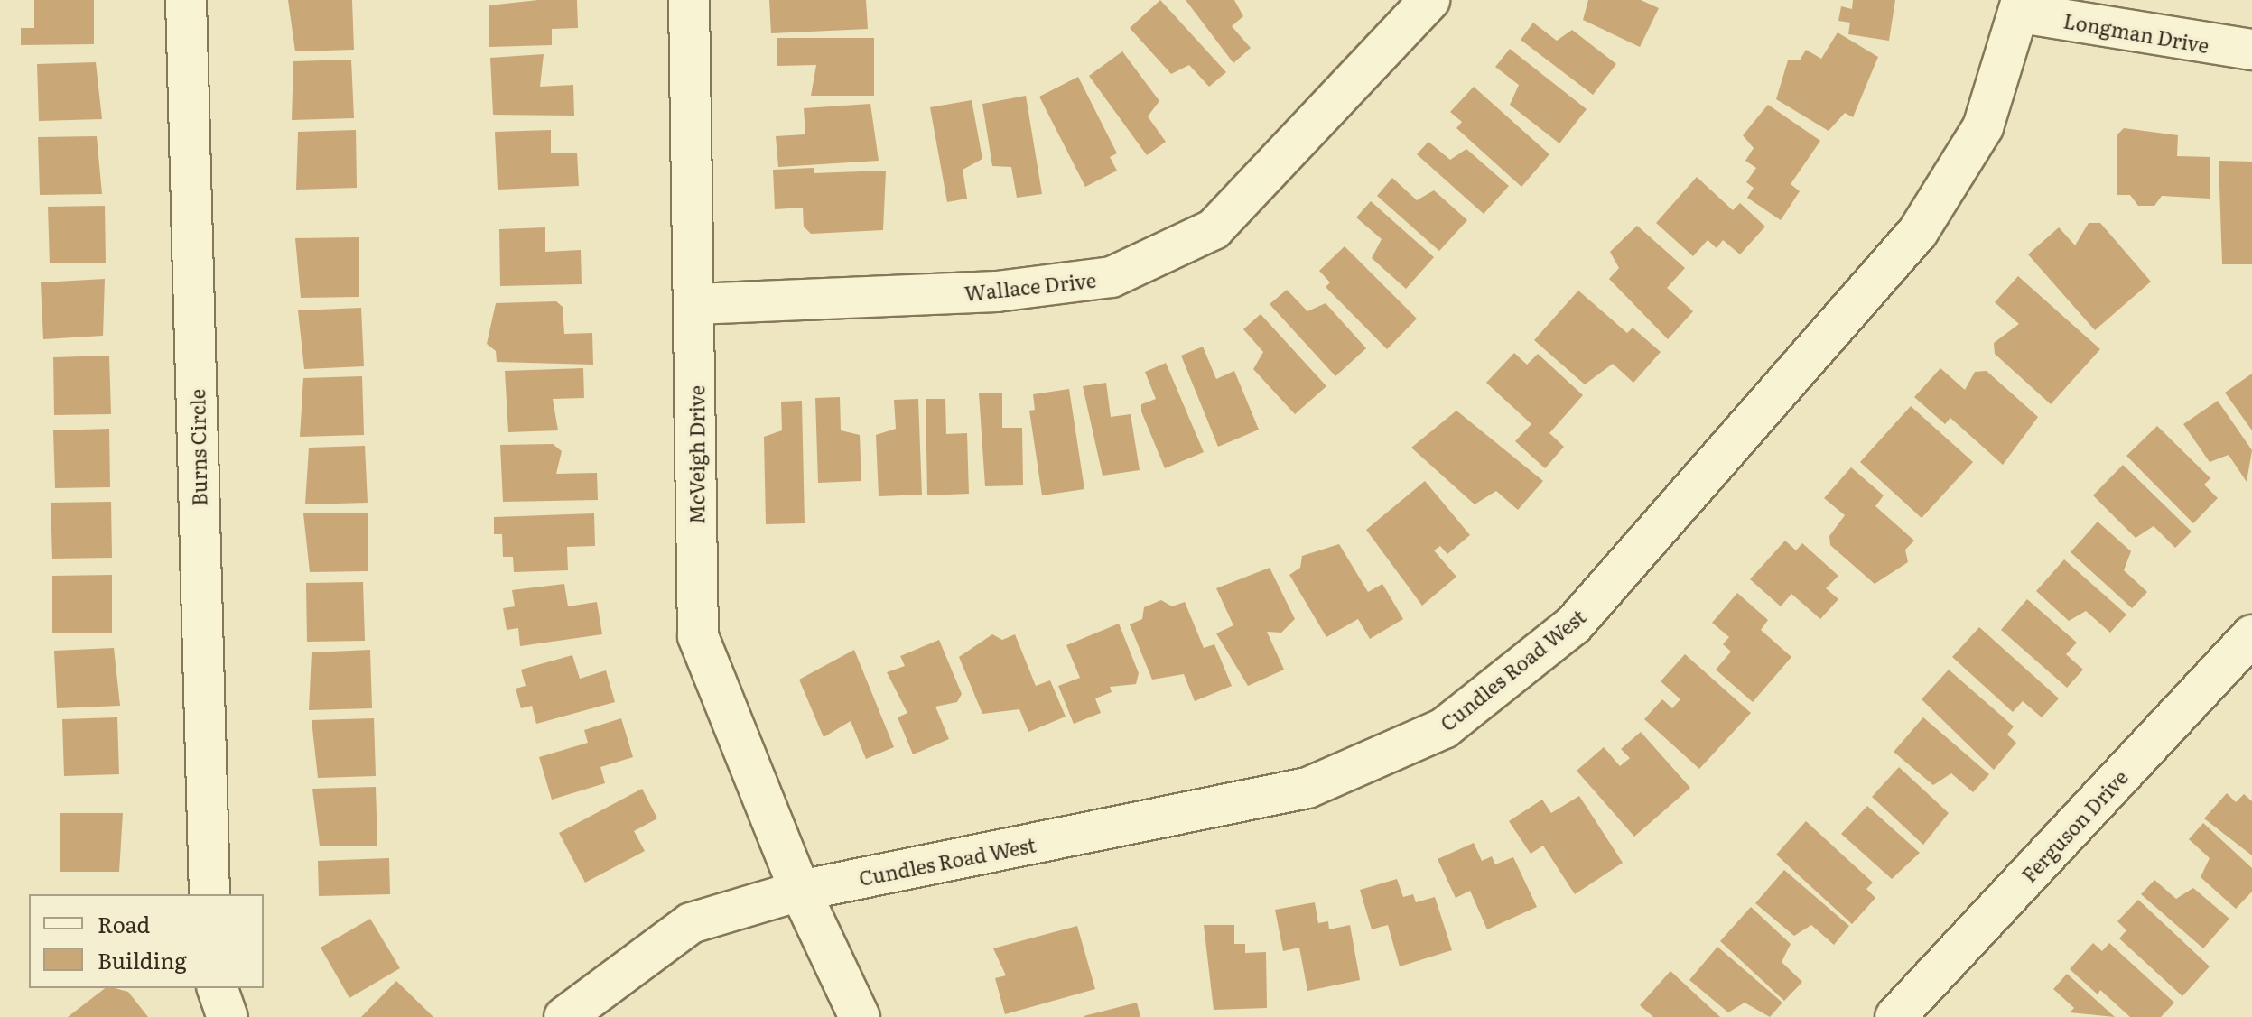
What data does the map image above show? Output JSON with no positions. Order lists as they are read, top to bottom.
{
  "streets": {
    "street": [
      "Longman Drive",
      "Wallace Drive",
      "Burns Circle",
      "McVeigh Drive",
      "Cundles Road West",
      "Ferguson Drive"
    ]
  },
  "crossings": [
    ["Longman Drive", "Cundles Road West"],
    ["Wallace Drive", "McVeigh Drive"],
    ["McVeigh Drive", "Cundles Road West"]
  ],
  "legend": ["Road", "Building"]
}
